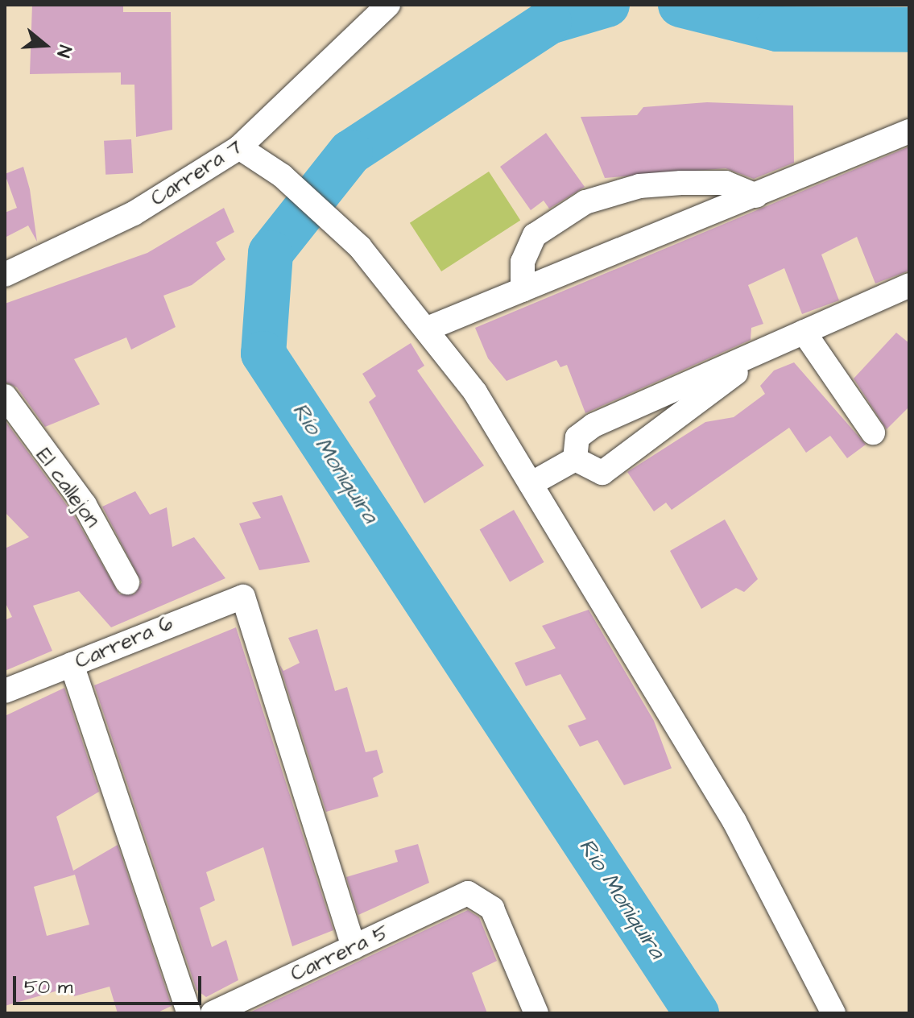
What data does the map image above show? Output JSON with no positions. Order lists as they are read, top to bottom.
{
  "streets": {
    "street": [
      "Carrera 7",
      "El callejon",
      "Carrera 6",
      "Carrera 5"
    ]
  },
  "crossings": [
    ["Carrera 6", "Carrera 5"]
  ],
  "water": ["Río Moniquira"],
  "scale_bar": "50 m",
  "north": "right"
}
